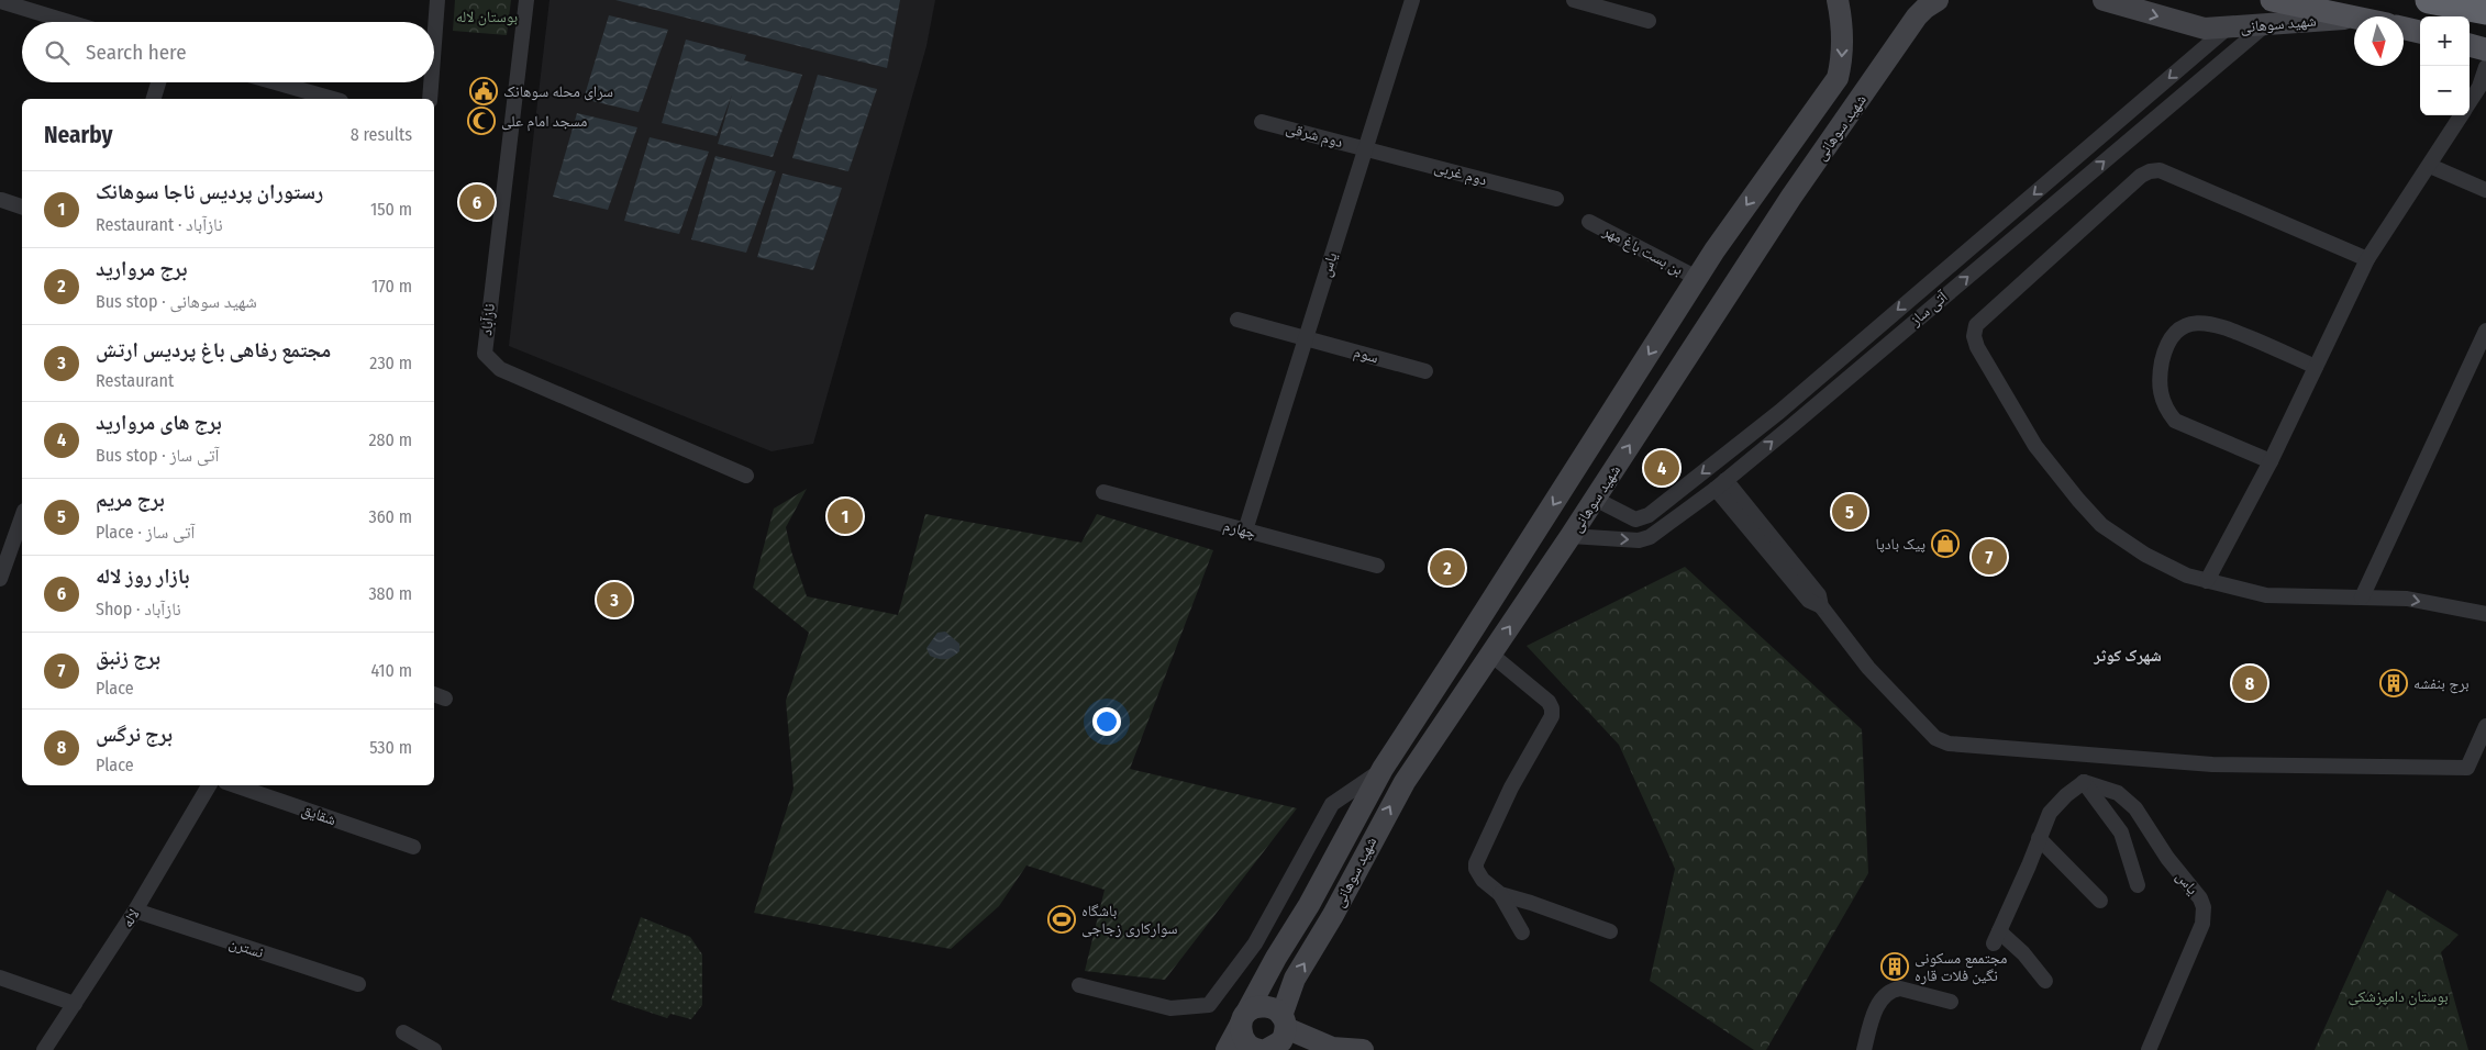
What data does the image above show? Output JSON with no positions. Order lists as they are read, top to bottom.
{
  "streets": {
    "main road": ["شهید سوهانی"],
    "street": [
      "دوم شرقی",
      "دوم غربی",
      "بن بست باغ مهر",
      "یاس",
      "آتی ساز",
      "نازآباد",
      "سوم",
      "چهارم",
      "شقایق",
      "لاله",
      "نسترن"
    ]
  },
  "crossings": [
    ["شهید سوهانی", "بن بست باغ مهر"],
    ["شهید سوهانی", "آتی ساز"],
    ["دوم شرقی", "دوم غربی"],
    ["دوم شرقی", "یاس"],
    ["دوم غربی", "یاس"],
    ["یاس", "سوم"],
    ["یاس", "چهارم"],
    ["لاله", "نسترن"]
  ],
  "districts": ["شهرک کوثر"],
  "parks": ["بوستان لاله", "بوستان دامپزشکی"],
  "places": {
    "public building": ["سرای محله سوهانک"],
    "mosque": ["مسجد امام علی"],
    "shop": ["پیک بادپا"],
    "building": ["برج بنفشه", "مجتممع مسکونی نگین فلات قاره"],
    "sports": ["باشگاه سواركاری زجاجی"]
  },
  "north": "bottom",
  "page": {
    "map_buttons": ["+", "−"],
    "search": "Search here",
    "heading": ["Nearby", "8 results"],
    "list": [
      {
        "mark": "1",
        "name": "رستوران پردیس ناجا سوهانک",
        "note": "Restaurant · نازآباد",
        "value": "150 m"
      },
      {
        "mark": "2",
        "name": "برج مروارید",
        "note": "Bus stop · شهید سوهانی",
        "value": "170 m"
      },
      {
        "mark": "3",
        "name": "مجتمع رفاهی باغ پردیس ارتش",
        "note": "Restaurant",
        "value": "230 m"
      },
      {
        "mark": "4",
        "name": "برج های مروارید",
        "note": "Bus stop · آتی ساز",
        "value": "280 m"
      },
      {
        "mark": "5",
        "name": "برج مریم",
        "note": "Place · آتی ساز",
        "value": "360 m"
      },
      {
        "mark": "6",
        "name": "بازار روز لاله",
        "note": "Shop · نازآباد",
        "value": "380 m"
      },
      {
        "mark": "7",
        "name": "برج زنبق",
        "note": "Place",
        "value": "410 m"
      },
      {
        "mark": "8",
        "name": "برج نرگس",
        "note": "Place",
        "value": "530 m"
      }
    ],
    "pins": [
      "6",
      "4",
      "5",
      "1",
      "7",
      "2",
      "3",
      "8"
    ]
  }
}
